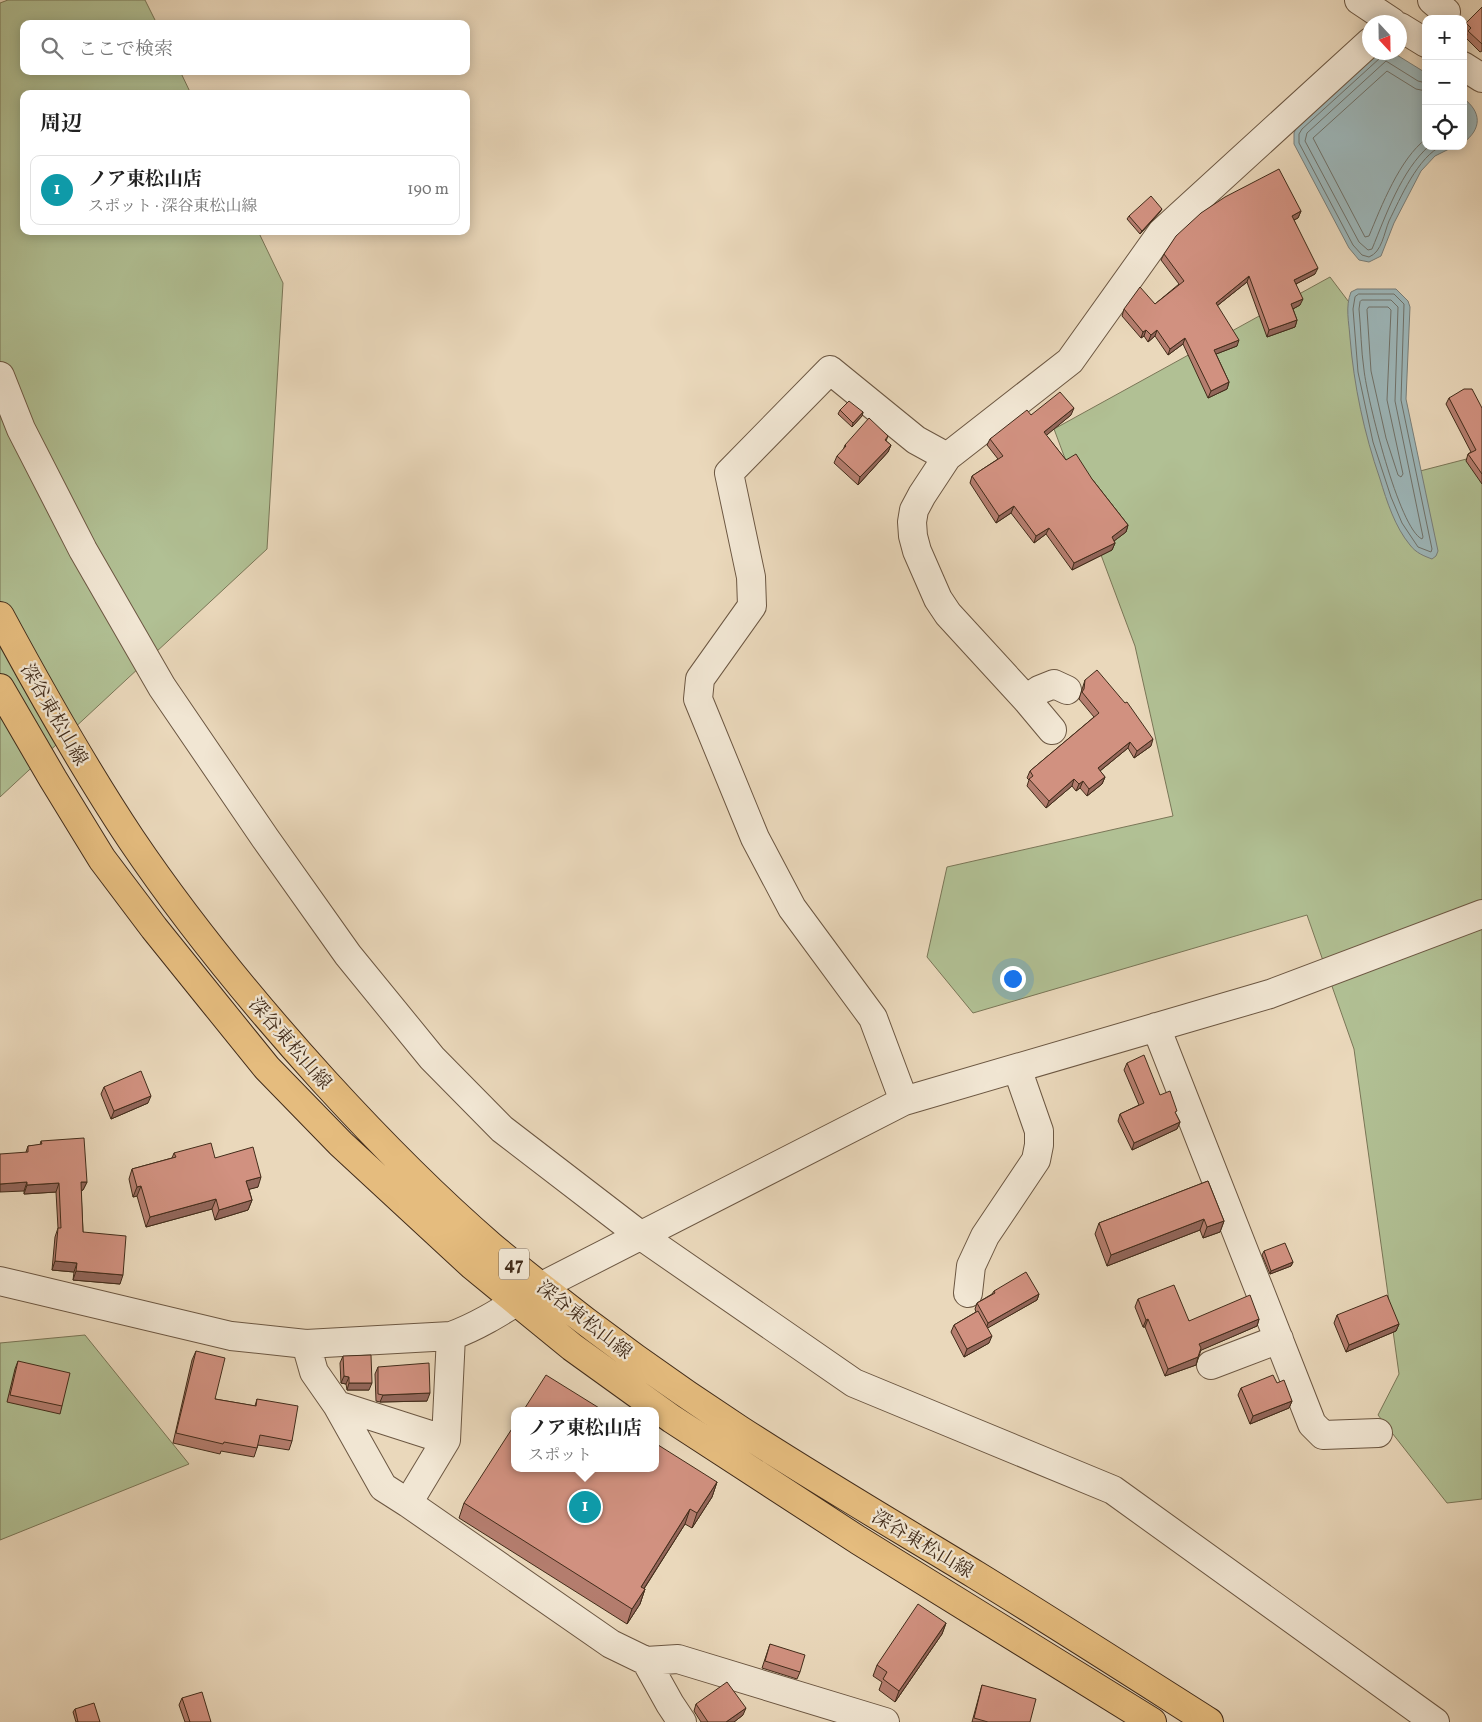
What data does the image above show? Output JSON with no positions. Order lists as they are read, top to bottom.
{
  "streets": {
    "main road": ["深谷東松山線", "47"]
  },
  "north": "bottom",
  "page": {
    "map_buttons": ["+", "−"],
    "search": "ここで検索",
    "heading": "周辺",
    "list": [
      {
        "mark": "1",
        "name": "ノア東松山店",
        "note": "スポット · 深谷東松山線",
        "value": "190 m"
      }
    ],
    "popup": ["ノア東松山店", "スポット"],
    "pins": "1"
  }
}
